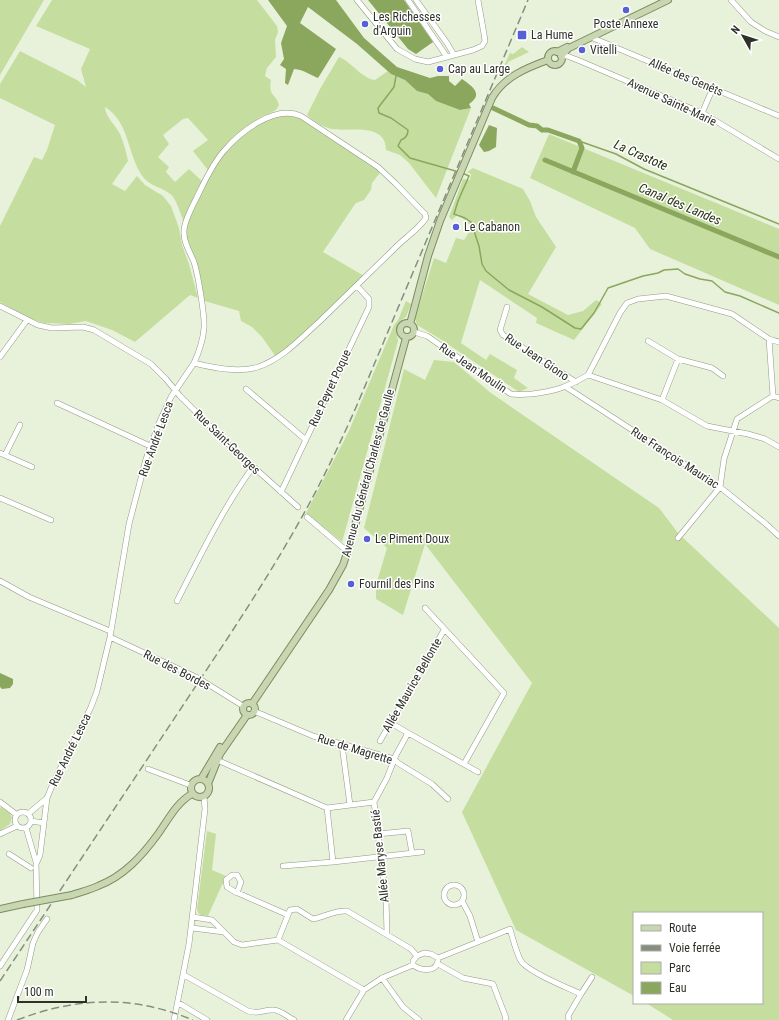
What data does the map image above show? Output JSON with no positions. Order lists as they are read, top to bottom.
{
  "streets": {
    "main road": ["Avenue du Général Charles de Gaulle"],
    "street": [
      "Allée des Genêts",
      "Avenue Sainte-Marie",
      "Rue Jean Giono",
      "Rue Jean Moulin",
      "Rue Peyret Poque",
      "Rue André Lesca",
      "Rue Saint-Georges",
      "Rue François Mauriac",
      "Rue des Bordes",
      "Allée Maurice Bellonte",
      "Rue de Magrette",
      "Allée Maryse Bastié"
    ]
  },
  "crossings": [
    ["Rue Jean Giono", "Rue Jean Moulin"],
    ["Rue Jean Moulin", "Rue François Mauriac"],
    ["Rue Jean Moulin", "Avenue du Général Charles de Gaulle"],
    ["Rue Peyret Poque", "Rue André Lesca"],
    ["Rue Peyret Poque", "Rue Saint-Georges"],
    ["Rue André Lesca", "Rue Saint-Georges"],
    ["Rue André Lesca", "Rue des Bordes"],
    ["Rue de Magrette", "Allée Maryse Bastié"]
  ],
  "water": ["La Crastote", "Canal des Landes"],
  "places": {
    "other": [
      "Poste Annexe",
      "Les Richesses d'Arguin",
      "Vitelli",
      "Cap au Large",
      "Le Cabanon",
      "Le Piment Doux",
      "Fournil des Pins"
    ],
    "transit": ["La Hume"]
  },
  "legend": [
    "Route",
    "Voie ferrée",
    "Parc",
    "Eau"
  ],
  "scale_bar": "100 m",
  "north": "top left"
}
